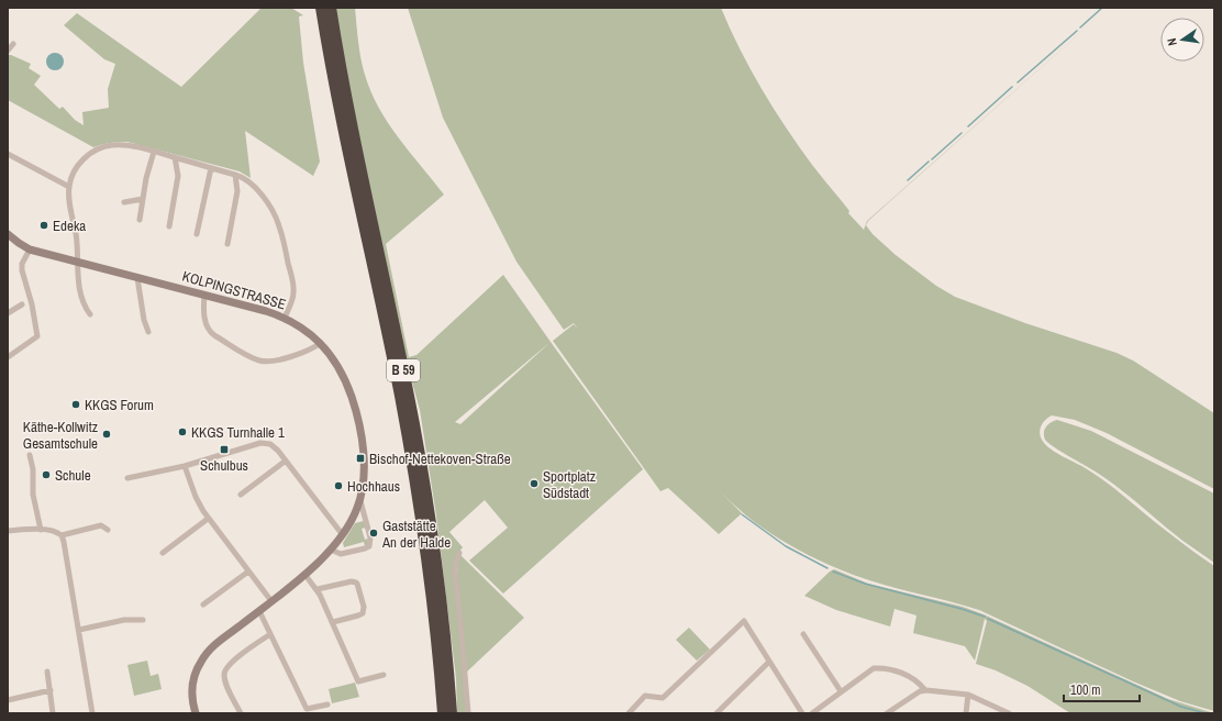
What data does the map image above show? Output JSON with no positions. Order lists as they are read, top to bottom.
{
  "streets": {
    "highway": ["B 59"],
    "street": ["KOLPINGSTRASSE"]
  },
  "places": {
    "other": [
      "Edeka",
      "KKGS Forum",
      "KKGS Turnhalle 1",
      "Käthe-Kollwitz Gesamtschule",
      "Schule",
      "Sportplatz Südstadt",
      "Hochhaus",
      "Gaststätte An der Halde"
    ],
    "transit": ["Schulbus", "Bischof-Nettekoven-Straße"]
  },
  "scale_bar": "100 m",
  "north": "left"
}
